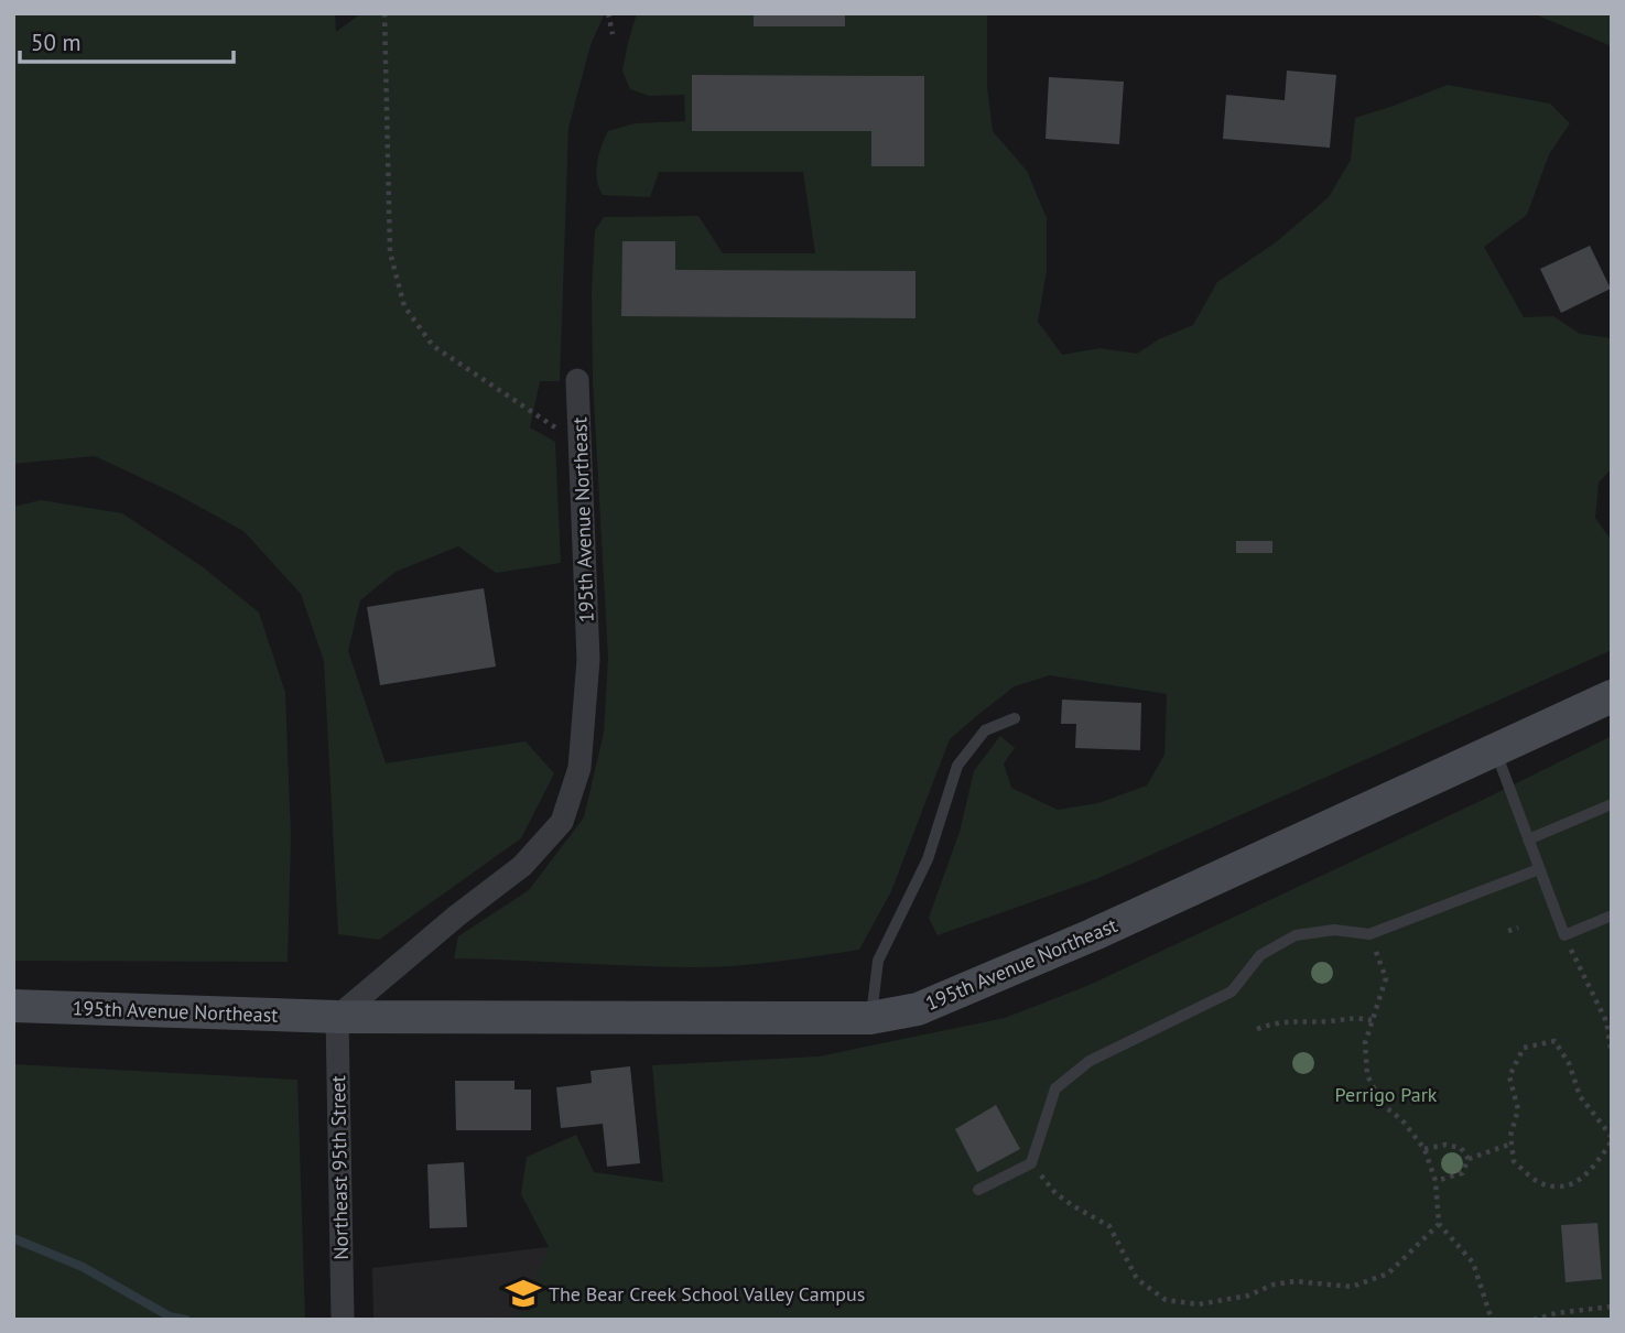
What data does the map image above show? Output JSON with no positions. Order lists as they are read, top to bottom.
{
  "streets": {
    "street": ["195th Avenue Northeast", "Northeast 95th Street"]
  },
  "crossings": [
    ["195th Avenue Northeast", "Northeast 95th Street"]
  ],
  "parks": ["Perrigo Park"],
  "places": {
    "school or university": ["The Bear Creek School Valley Campus"]
  },
  "scale_bar": "50 m"
}
